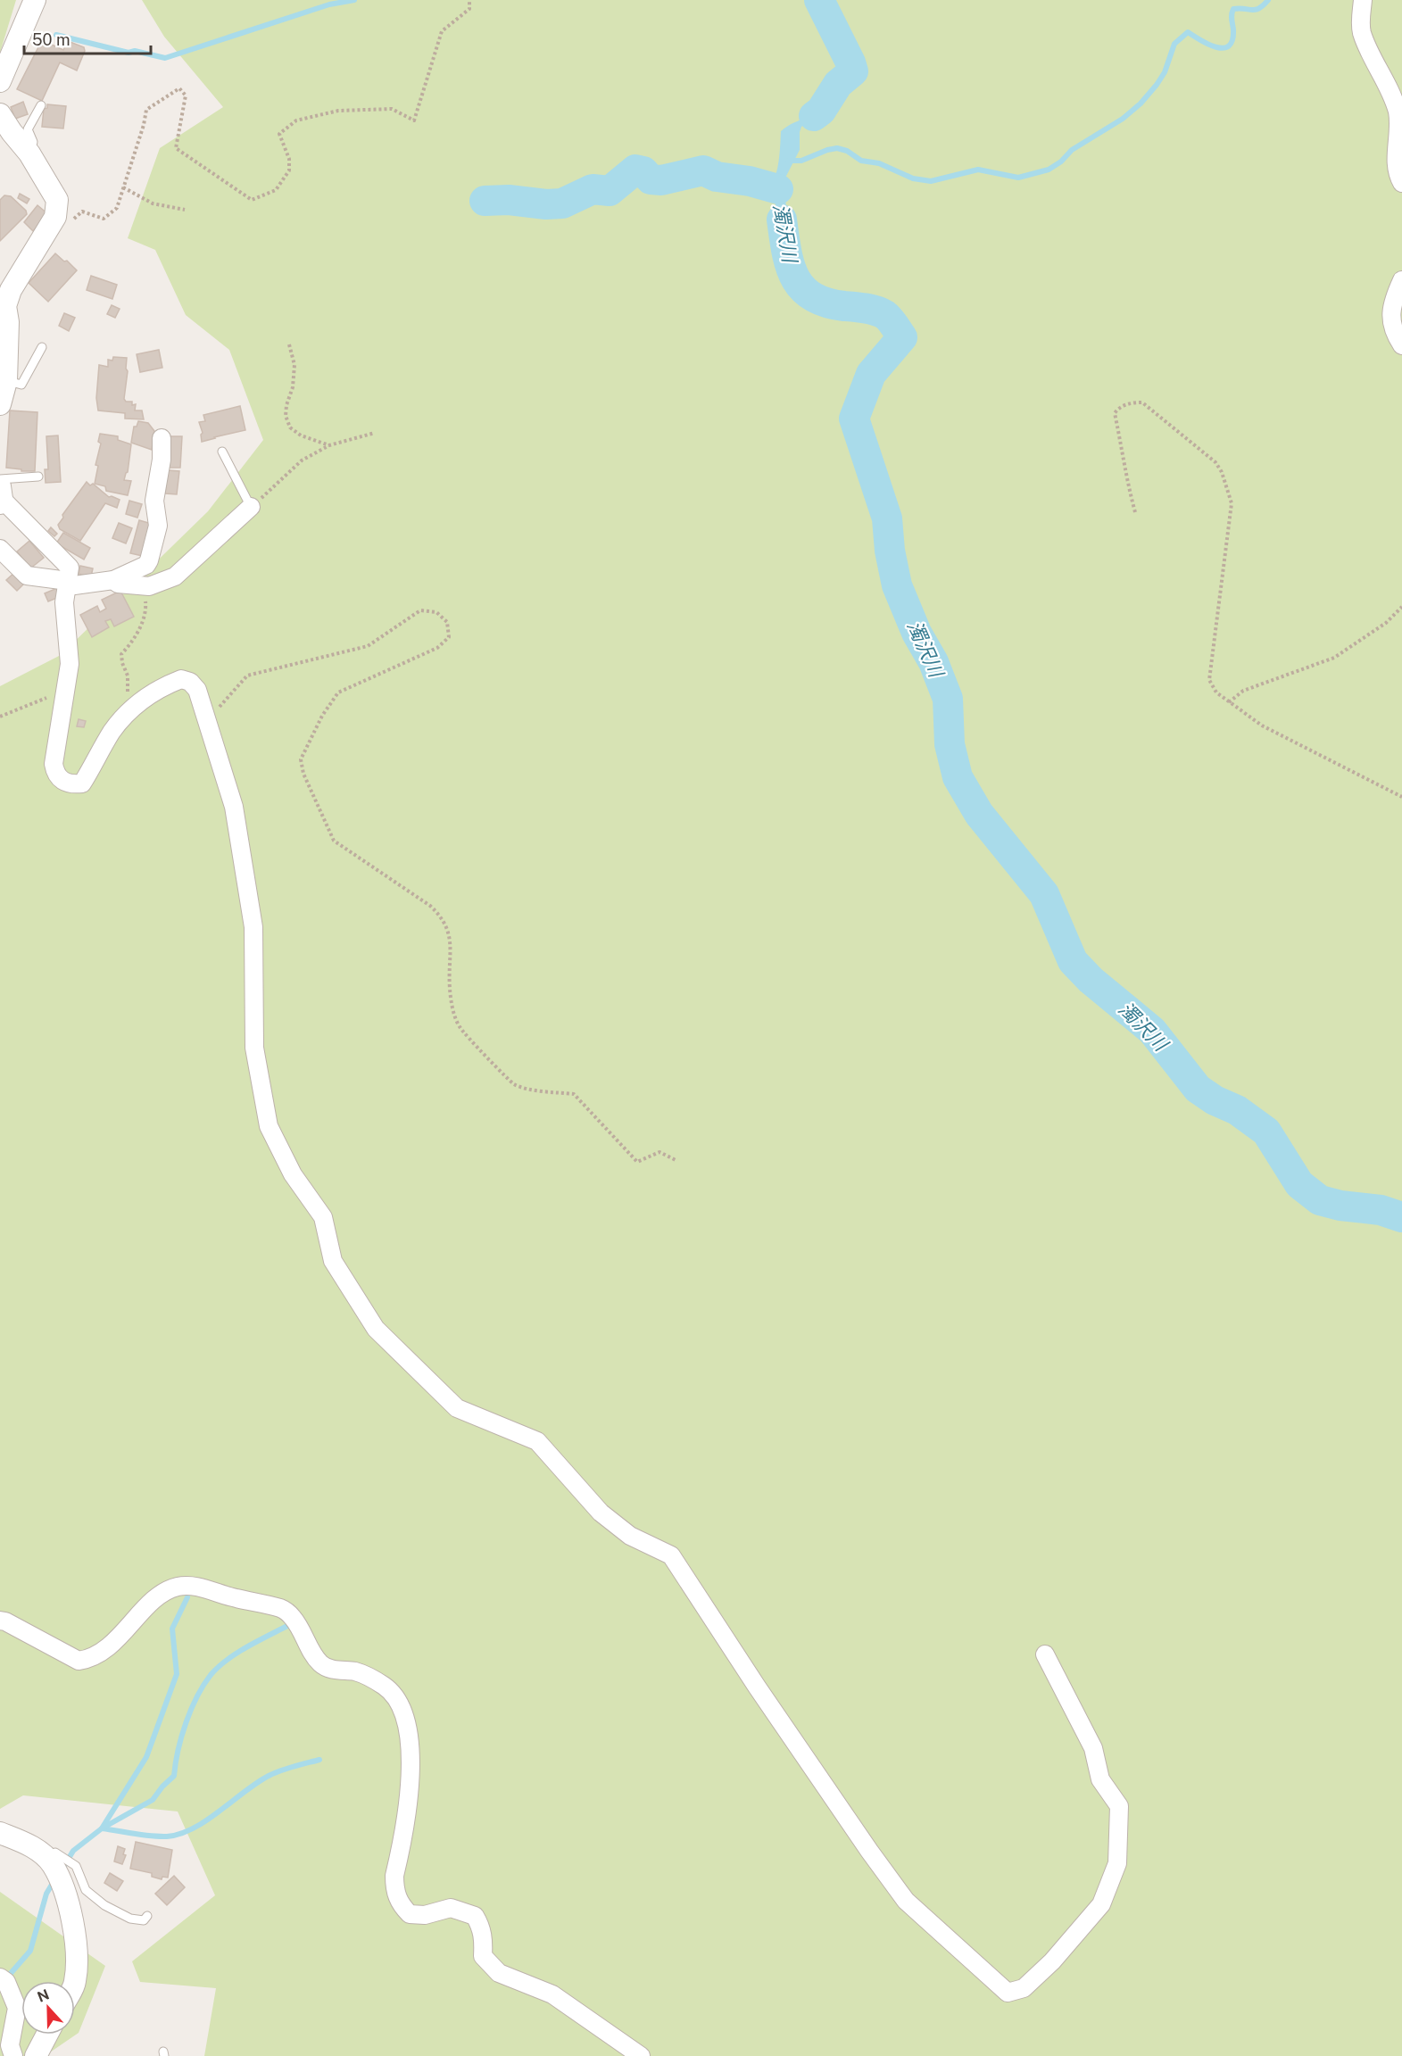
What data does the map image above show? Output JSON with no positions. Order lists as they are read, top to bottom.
{
  "water": ["濁沢川"],
  "scale_bar": "50 m",
  "north": "top"
}
